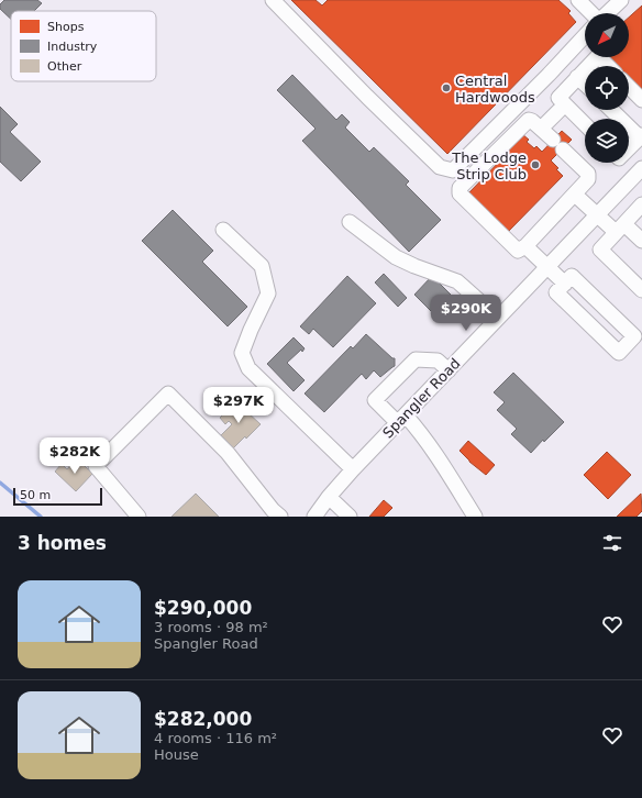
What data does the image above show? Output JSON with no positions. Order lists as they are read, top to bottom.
{
  "streets": {
    "street": ["Spangler Road"]
  },
  "places": ["Central Hardwoods", "The Lodge Strip Club"],
  "legend": ["Shops", "Industry", "Other"],
  "scale_bar": "50 m",
  "north": "bottom left",
  "page": {
    "price": ["$290K", "$297K", "$282K"],
    "scale": "50 m",
    "heading": "3 homes",
    "list": [
      {
        "name": "$290,000",
        "note": "3 rooms · 98 m² · Spangler Road"
      },
      {
        "name": "$282,000",
        "note": "4 rooms · 116 m² · House"
      }
    ]
  }
}
